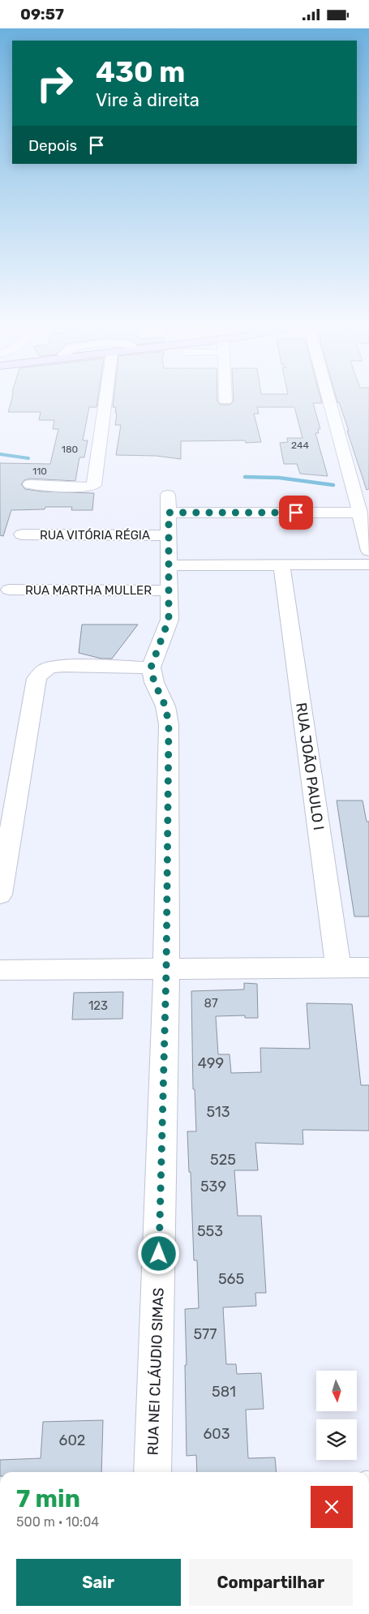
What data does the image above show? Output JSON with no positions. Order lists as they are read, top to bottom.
{
  "streets": {
    "street": [
      "RUA VITÓRIA RÉGIA",
      "RUA MARTHA MULLER",
      "RUA JOÃO PAULO I",
      "RUA NEI CLÁUDIO SIMAS"
    ]
  },
  "house_numbers": [
    "244",
    "180",
    "110",
    "87",
    "123",
    "499",
    "513",
    "525",
    "539",
    "553",
    "565",
    "577",
    "581",
    "603",
    "602"
  ],
  "north": "bottom",
  "page": {
    "status": "09:57",
    "turn": ["430 m", "Vire à direita"],
    "then": "Depois",
    "heading": ["7 min", "500 m · 10:04"],
    "buttons": ["Sair", "Compartilhar"]
  }
}
